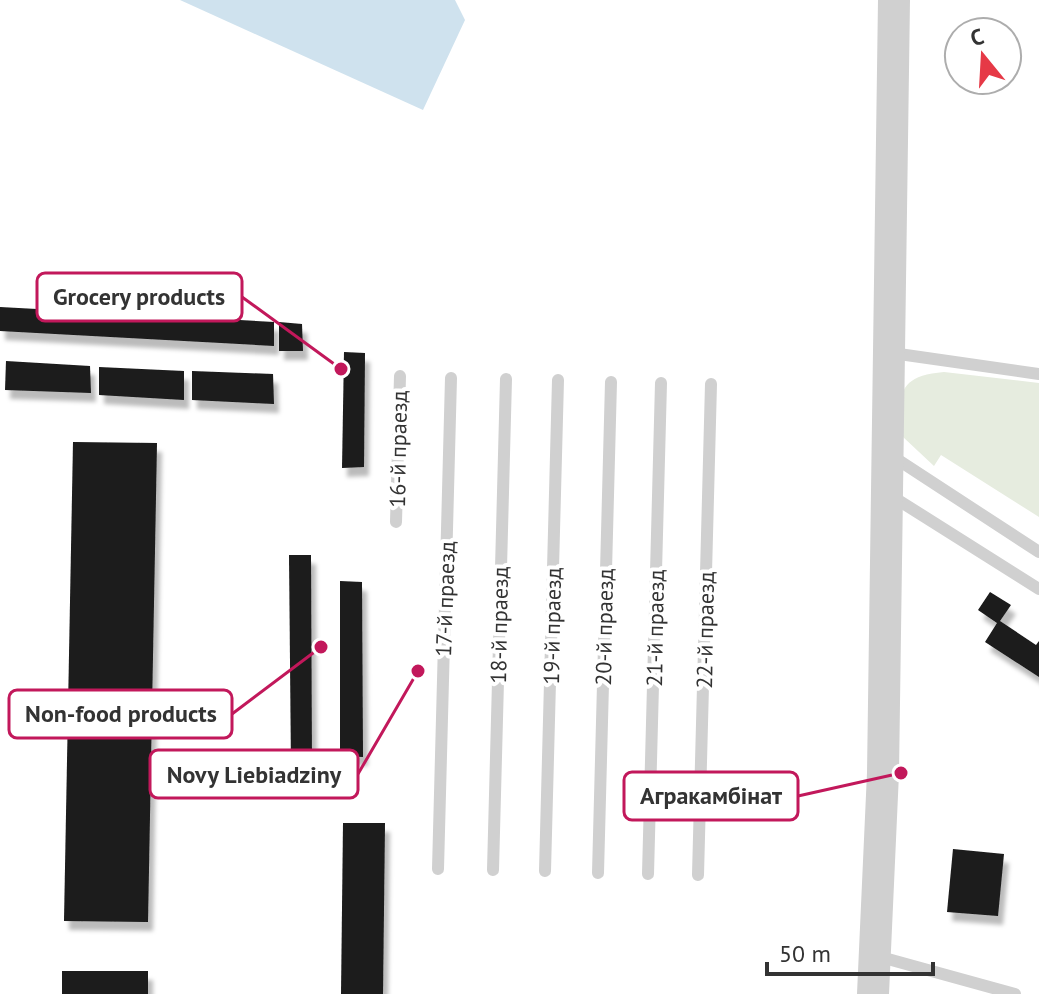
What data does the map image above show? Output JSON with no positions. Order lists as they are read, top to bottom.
{
  "streets": {
    "lane": [
      "16-й праезд",
      "17-й праезд",
      "18-й праезд",
      "19-й праезд",
      "20-й праезд",
      "21-й праезд",
      "22-й праезд"
    ]
  },
  "places": [
    "Grocery products",
    "Non-food products",
    "Novy Liebiadziny",
    "Агракамбінат"
  ],
  "scale_bar": "50 m",
  "north": "top"
}
